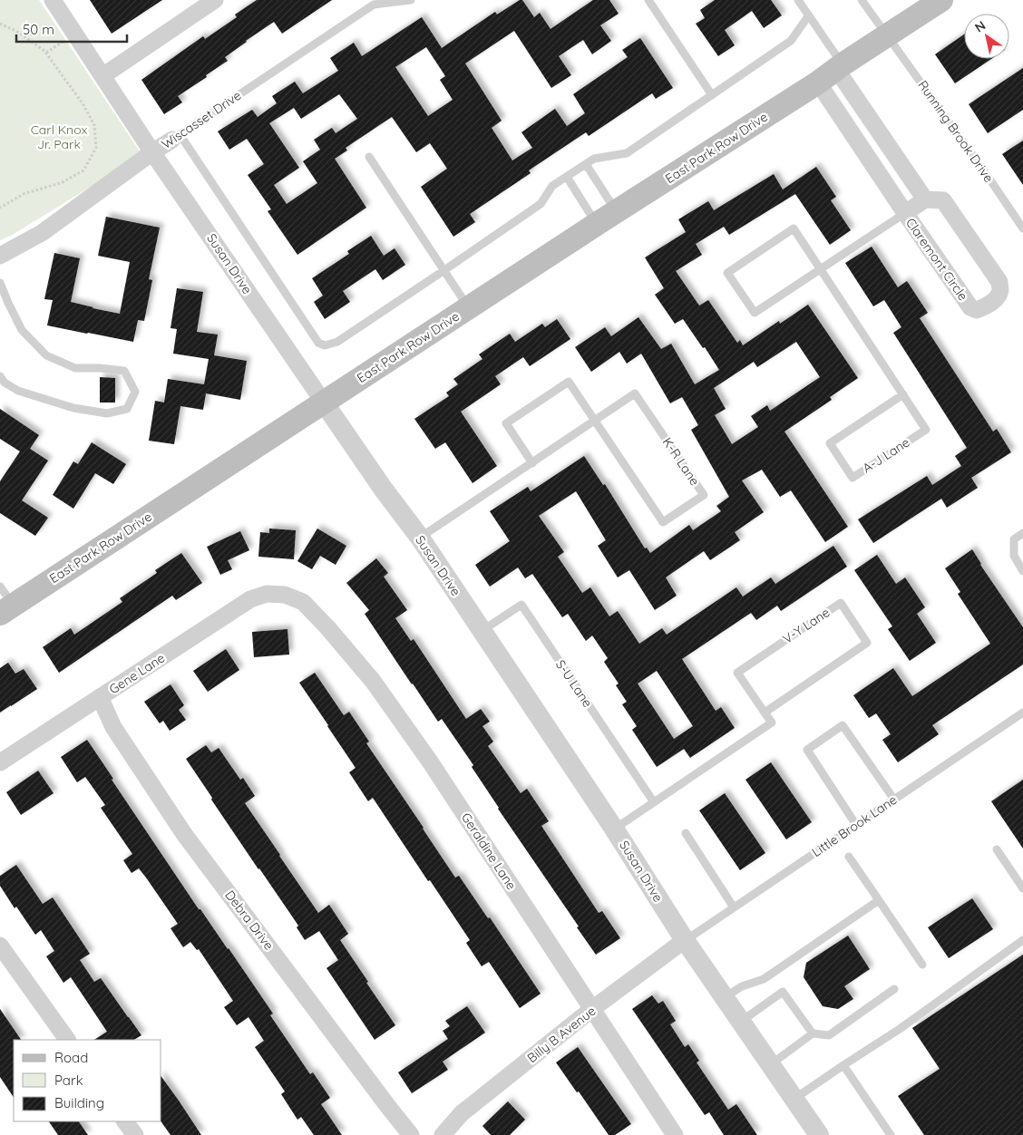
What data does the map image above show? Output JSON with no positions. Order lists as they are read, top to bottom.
{
  "streets": {
    "main road": ["East Park Row Drive"],
    "street": [
      "Wiscasset Drive",
      "Claremont Circle",
      "Susan Drive",
      "Gene Lane",
      "Geraldine Lane",
      "Debra Drive",
      "Billy B Avenue"
    ],
    "lane": [
      "Running Brook Drive",
      "A-J Lane",
      "K-R Lane",
      "V-Y Lane",
      "S-U Lane",
      "Little Brook Lane"
    ]
  },
  "crossings": [
    ["Wiscasset Drive", "Susan Drive"],
    ["Running Brook Drive", "East Park Row Drive"],
    ["East Park Row Drive", "Susan Drive"],
    ["Claremont Circle", "A-J Lane"],
    ["Susan Drive", "K-R Lane"],
    ["Susan Drive", "S-U Lane"],
    ["Susan Drive", "Little Brook Lane"],
    ["Susan Drive", "Billy B Avenue"],
    ["Gene Lane", "Geraldine Lane"],
    ["Gene Lane", "Debra Drive"],
    ["Little Brook Lane", "Billy B Avenue"],
    ["Geraldine Lane", "Billy B Avenue"]
  ],
  "parks": ["Carl Knox Jr. Park"],
  "legend": ["Road", "Park", "Building"],
  "scale_bar": "50 m",
  "north": "top left"
}
